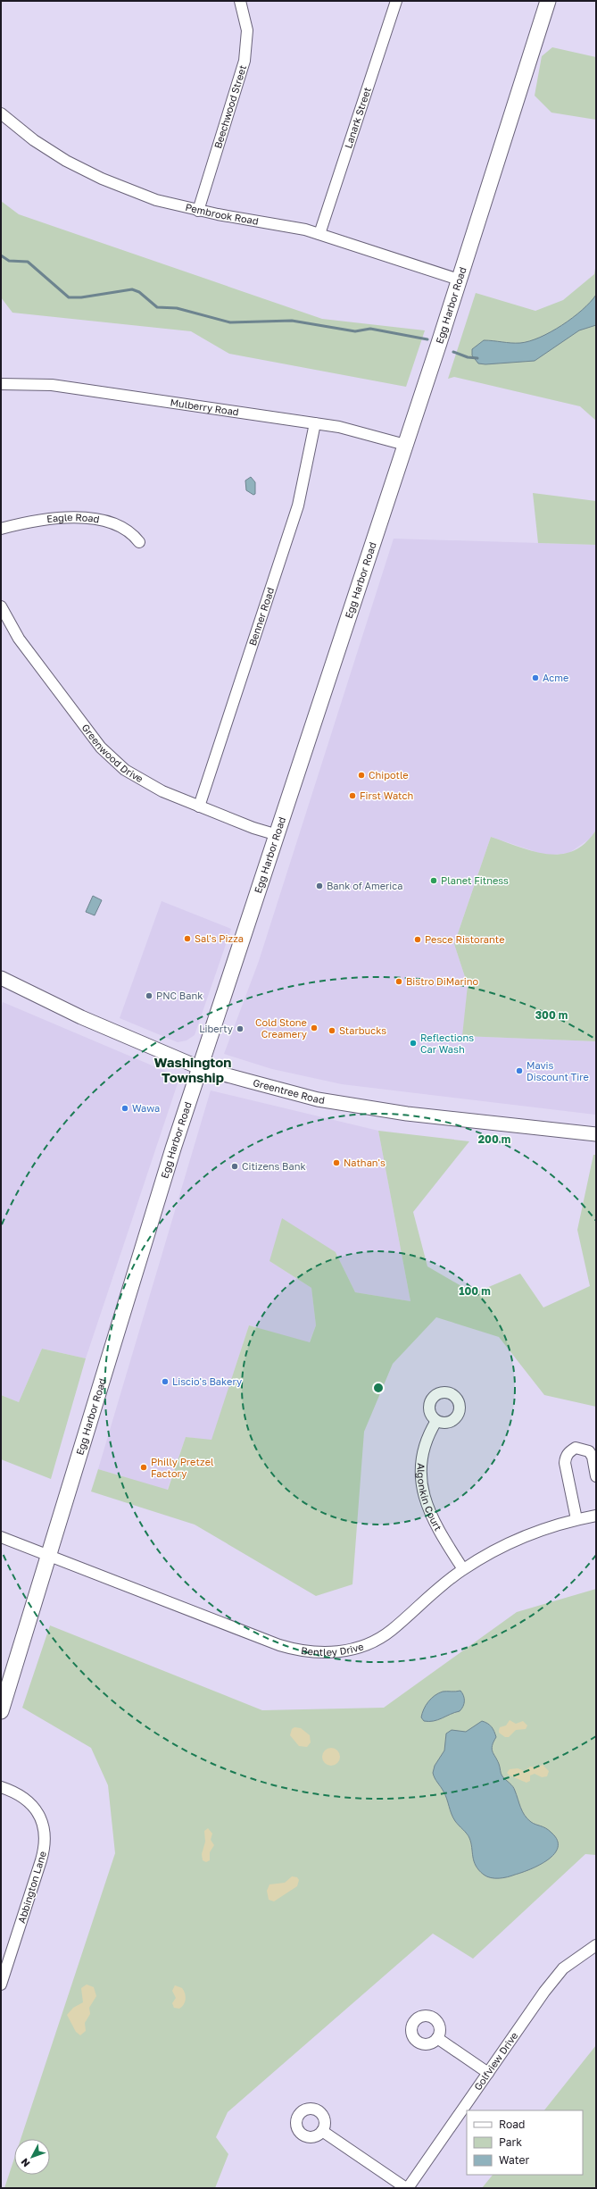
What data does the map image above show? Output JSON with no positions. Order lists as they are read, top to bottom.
{
  "streets": {
    "main road": ["Egg Harbor Road"],
    "street": [
      "Beechwood Street",
      "Lanark Street",
      "Pembrook Road",
      "Mulberry Road",
      "Eagle Road",
      "Benner Road",
      "Greenwood Drive",
      "Greentree Road",
      "Algonkin Court",
      "Bentley Drive",
      "Abbington Lane",
      "Golfview Drive"
    ]
  },
  "crossings": [
    ["Beechwood Street", "Pembrook Road"],
    ["Lanark Street", "Pembrook Road"],
    ["Pembrook Road", "Egg Harbor Road"],
    ["Egg Harbor Road", "Mulberry Road"],
    ["Egg Harbor Road", "Greenwood Drive"],
    ["Egg Harbor Road", "Greentree Road"],
    ["Egg Harbor Road", "Bentley Drive"],
    ["Mulberry Road", "Benner Road"],
    ["Benner Road", "Greenwood Drive"],
    ["Algonkin Court", "Bentley Drive"]
  ],
  "districts": ["Washington Township"],
  "places": [
    "Acme",
    "Chipotle",
    "First Watch",
    "Planet Fitness",
    "Bank of America",
    "Sal's Pizza",
    "Pesce Ristorante",
    "Bistro DiMarino",
    "PNC Bank",
    "Cold Stone Creamery",
    "Liberty",
    "Starbucks",
    "Reflections Car Wash",
    "Mavis Discount Tire",
    "Wawa",
    "Nathan's",
    "Citizens Bank",
    "Liscio's Bakery",
    "Philly Pretzel Factory"
  ],
  "legend": ["Road", "Park", "Water"],
  "north": "bottom left",
  "rings": ["300 m", "200 m", "100 m"]
}
